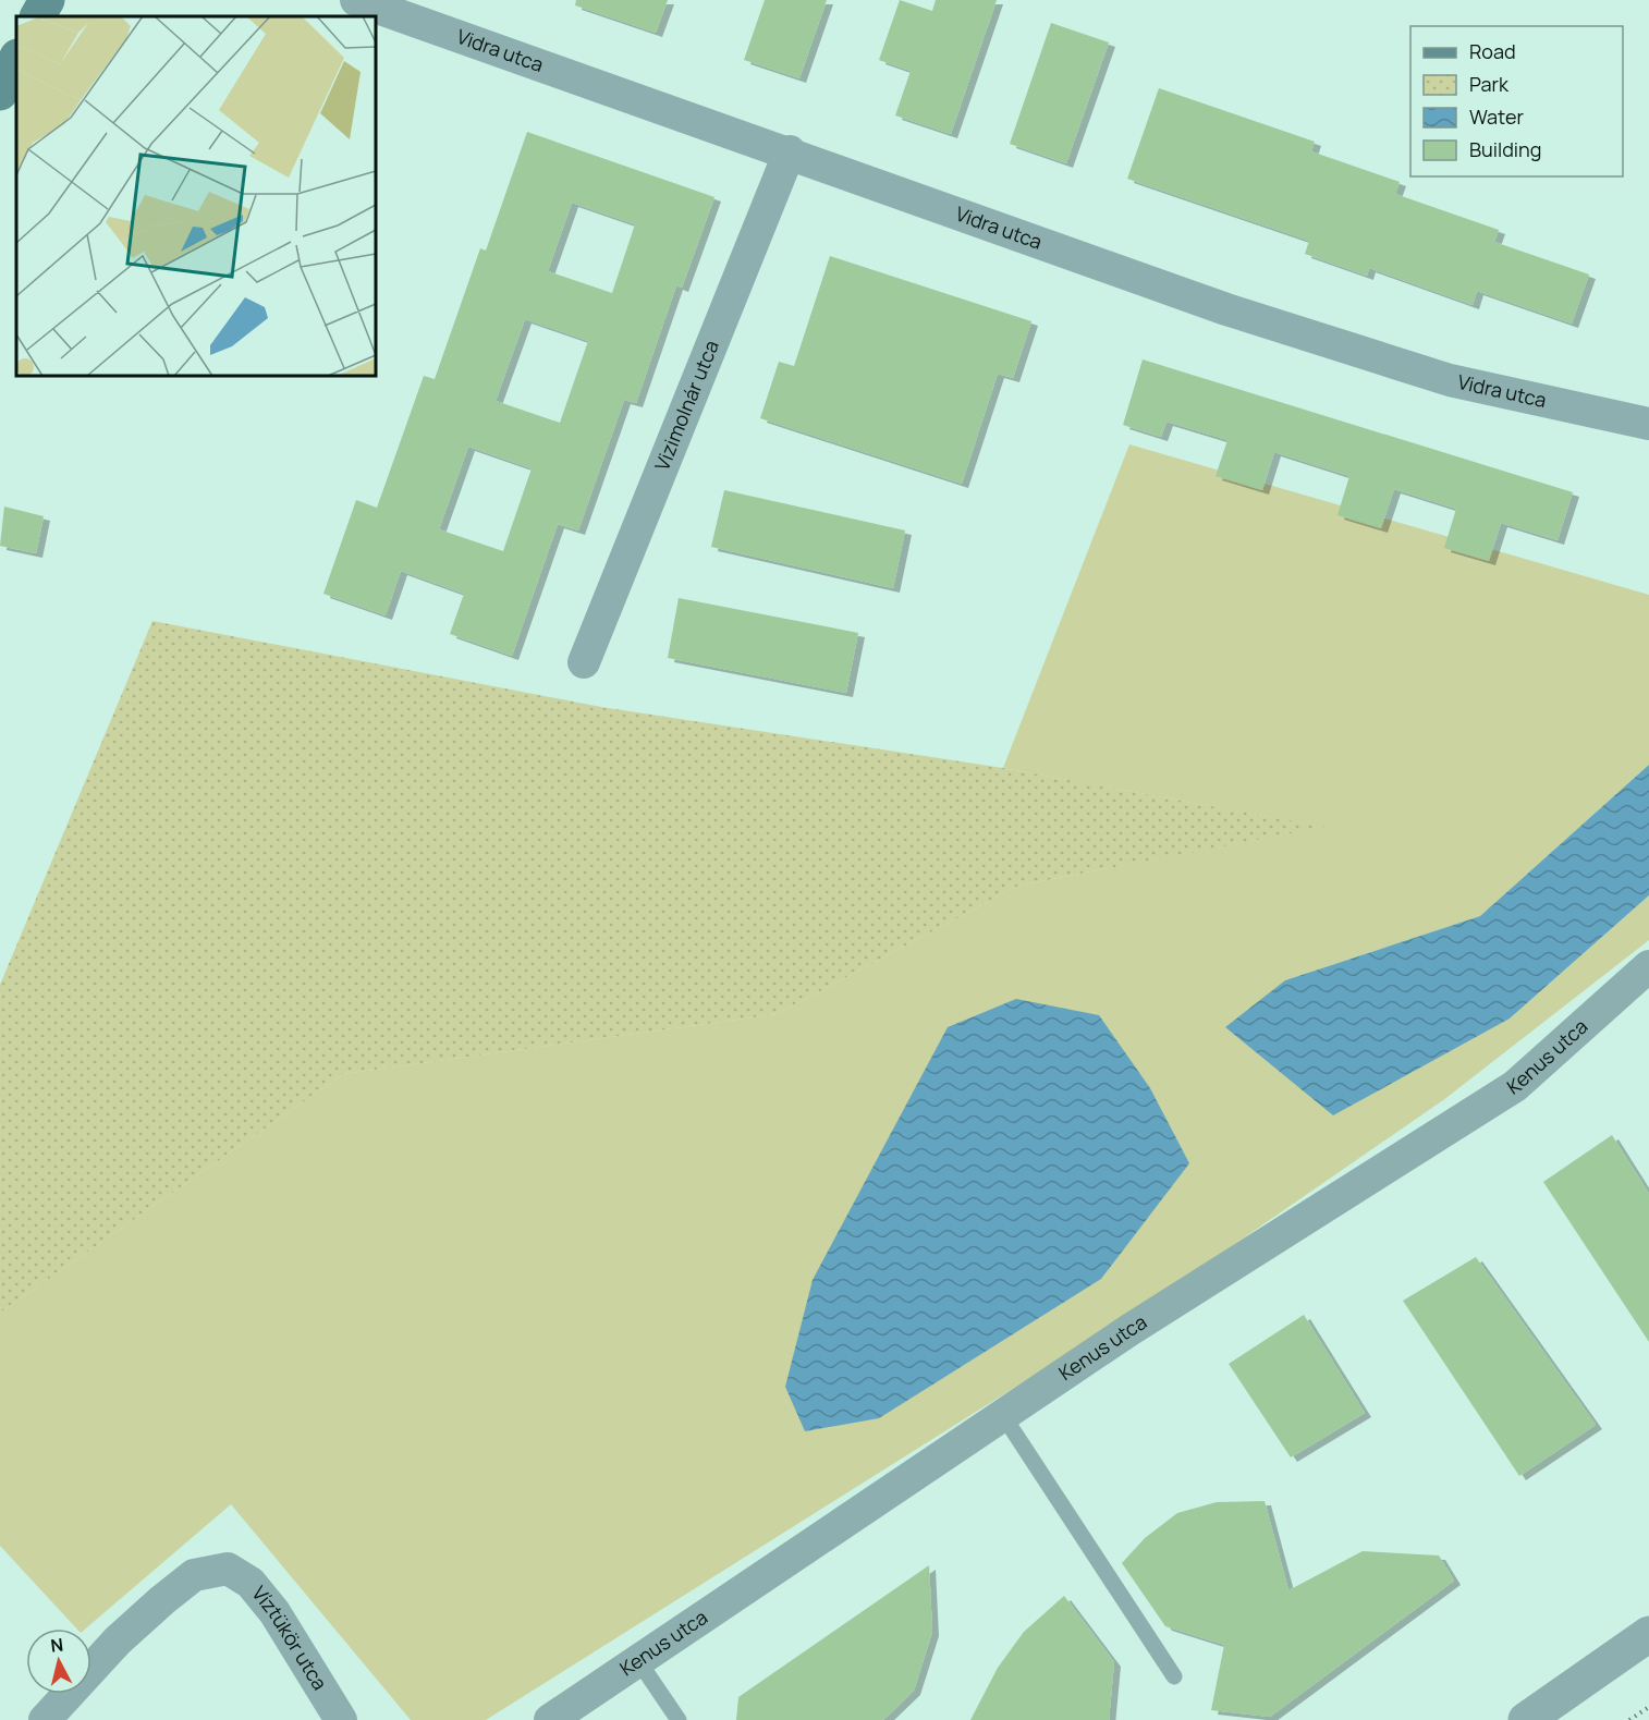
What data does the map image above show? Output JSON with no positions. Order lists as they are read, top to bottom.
{
  "streets": {
    "street": [
      "Vidra utca",
      "Vizimolnár utca",
      "Kenus utca",
      "Víztükör utca"
    ]
  },
  "crossings": [
    ["Vidra utca", "Vizimolnár utca"]
  ],
  "legend": [
    "Road",
    "Park",
    "Water",
    "Building"
  ],
  "north": "top"
}
